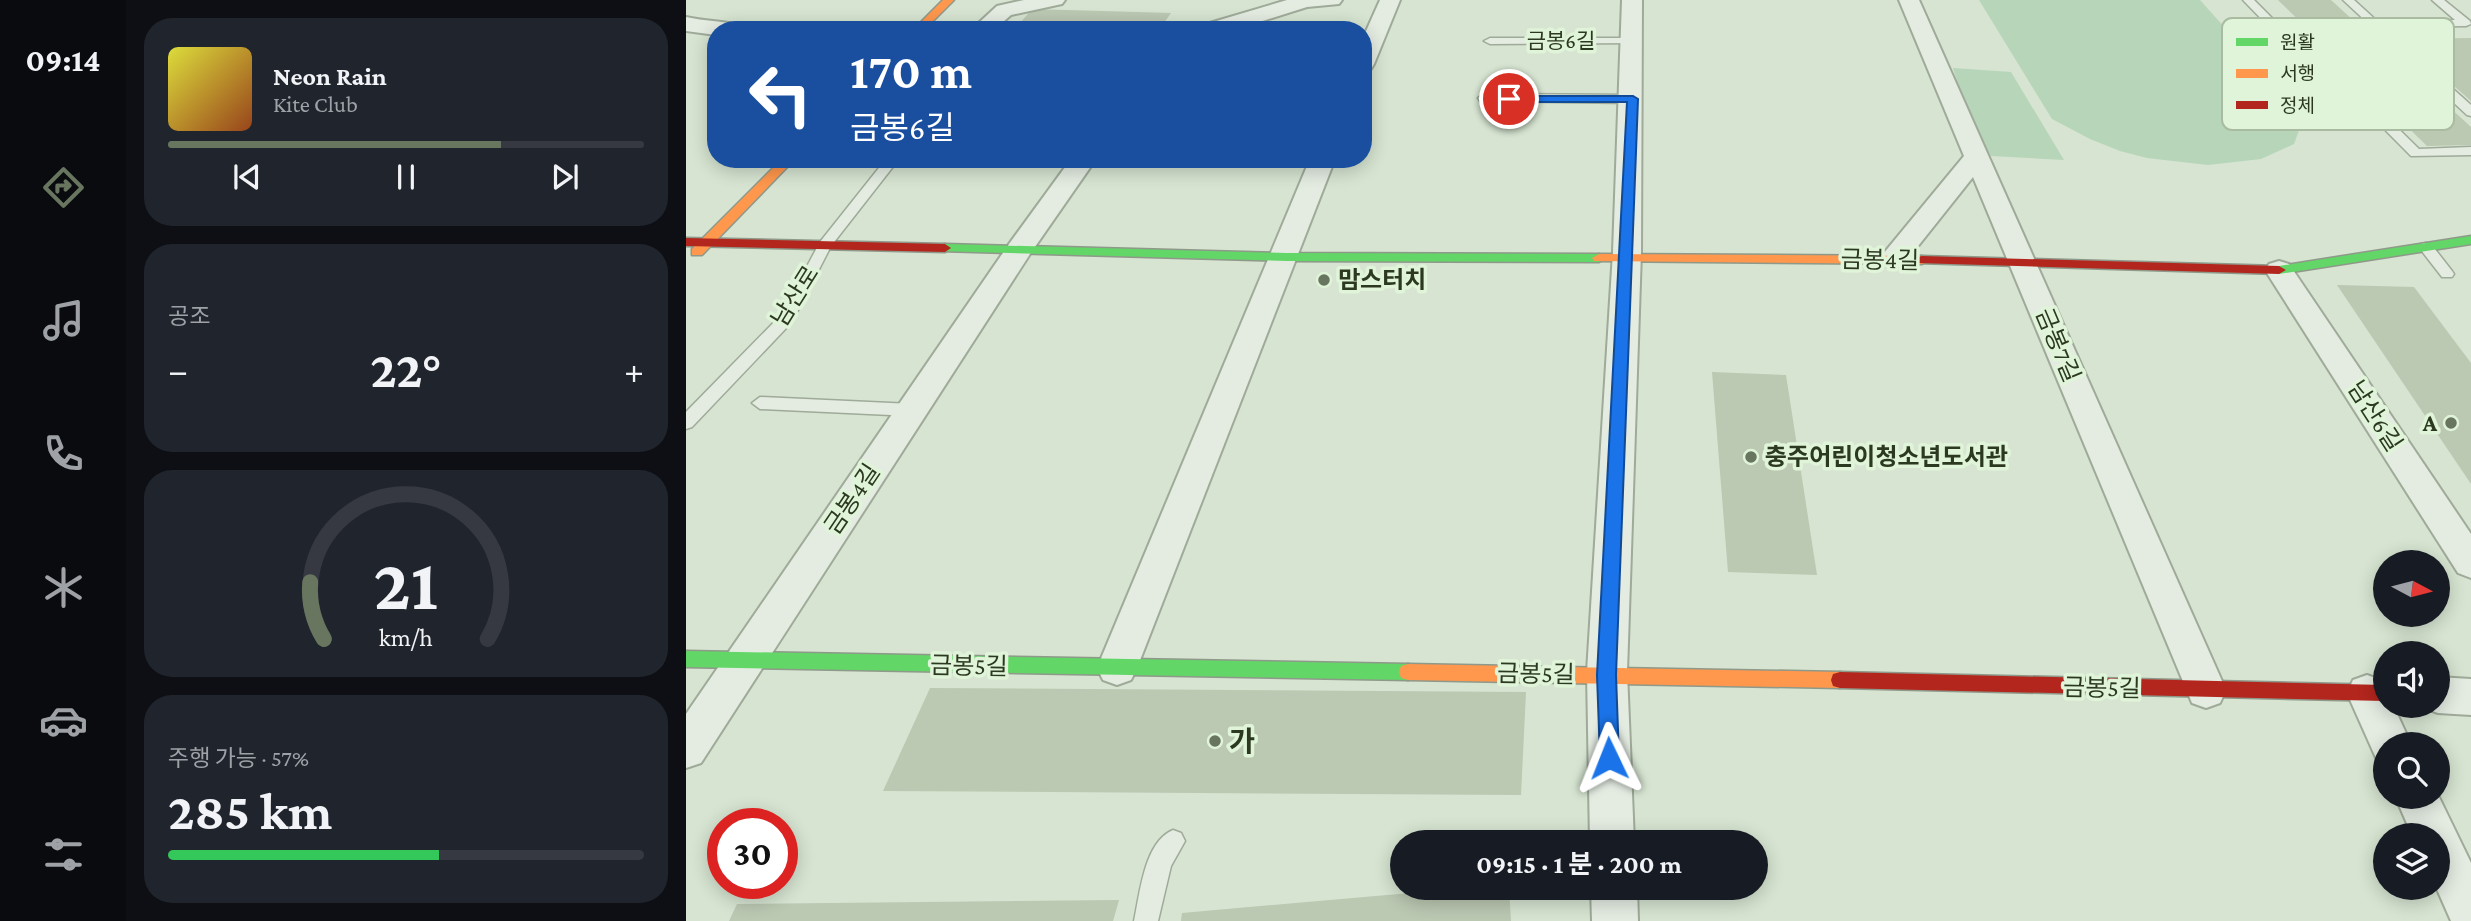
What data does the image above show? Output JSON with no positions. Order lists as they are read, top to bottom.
{
  "streets": {
    "street": [
      "금봉4길",
      "금봉7길",
      "남산6길",
      "금봉5길"
    ],
    "lane": ["금봉6길", "남산로"]
  },
  "crossings": [
    ["금봉4길", "남산로"],
    ["금봉4길", "금봉7길"],
    ["금봉4길", "남산6길"],
    ["금봉4길", "금봉5길"],
    ["금봉7길", "금봉5길"]
  ],
  "places": [
    "맘스터치",
    "A",
    "충주어린이청소년도서관",
    "가"
  ],
  "legend": ["원활", "서행", "정체"],
  "north": "right",
  "page": {
    "tabs": "09:14",
    "turn": ["170 m", "금봉6길"],
    "song": ["Neon Rain", "Kite Club"],
    "tile": [
      "공조",
      ["주행 가능 · 57%", "285 km"]
    ],
    "heat": ["−", "22°", "+"],
    "limit": "30",
    "trip": "09:15 · 1 분 · 200 m",
    "gauge": ["21", "km/h"]
  }
}
